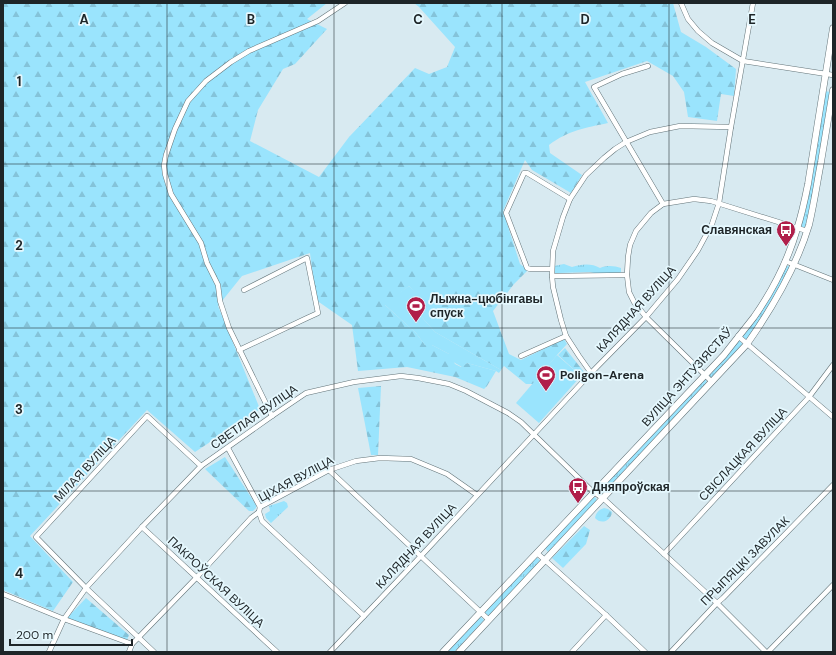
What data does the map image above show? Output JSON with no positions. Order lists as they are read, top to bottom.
{
  "streets": {
    "street": [
      "КАЛЯДНАЯ ВУЛІЦА",
      "ВУЛІЦА ЭНТУЗІЯСТАЎ",
      "СВЕТЛАЯ ВУЛІЦА",
      "СВІСЛАЦКАЯ ВУЛІЦА",
      "МІЛАЯ ВУЛІЦА",
      "ЦІХАЯ ВУЛІЦА",
      "ПРЫПЯЦКІ ЗАВУЛАК",
      "ПАКРОЎСКАЯ ВУЛІЦА"
    ]
  },
  "crossings": [
    ["КАЛЯДНАЯ ВУЛІЦА", "СВЕТЛАЯ ВУЛІЦА"],
    ["КАЛЯДНАЯ ВУЛІЦА", "ЦІХАЯ ВУЛІЦА"],
    ["ВУЛІЦА ЭНТУЗІЯСТАЎ", "СВЕТЛАЯ ВУЛІЦА"],
    ["СВЕТЛАЯ ВУЛІЦА", "СВІСЛАЦКАЯ ВУЛІЦА"],
    ["СВЕТЛАЯ ВУЛІЦА", "МІЛАЯ ВУЛІЦА"],
    ["СВЕТЛАЯ ВУЛІЦА", "ПРЫПЯЦКІ ЗАВУЛАК"],
    ["СВЕТЛАЯ ВУЛІЦА", "ПАКРОЎСКАЯ ВУЛІЦА"],
    ["ЦІХАЯ ВУЛІЦА", "ПАКРОЎСКАЯ ВУЛІЦА"]
  ],
  "places": {
    "bus stop": ["Славянская", "Дняпроўская"],
    "sports": ["Лыжна-цюбінгавы спуск", "Poligon-Arena"]
  },
  "scale_bar": "200 m",
  "grid": {
    "columns": [
      "A",
      "B",
      "C",
      "D",
      "E"
    ],
    "rows": [
      "1",
      "2",
      "3",
      "4"
    ]
  }
}
